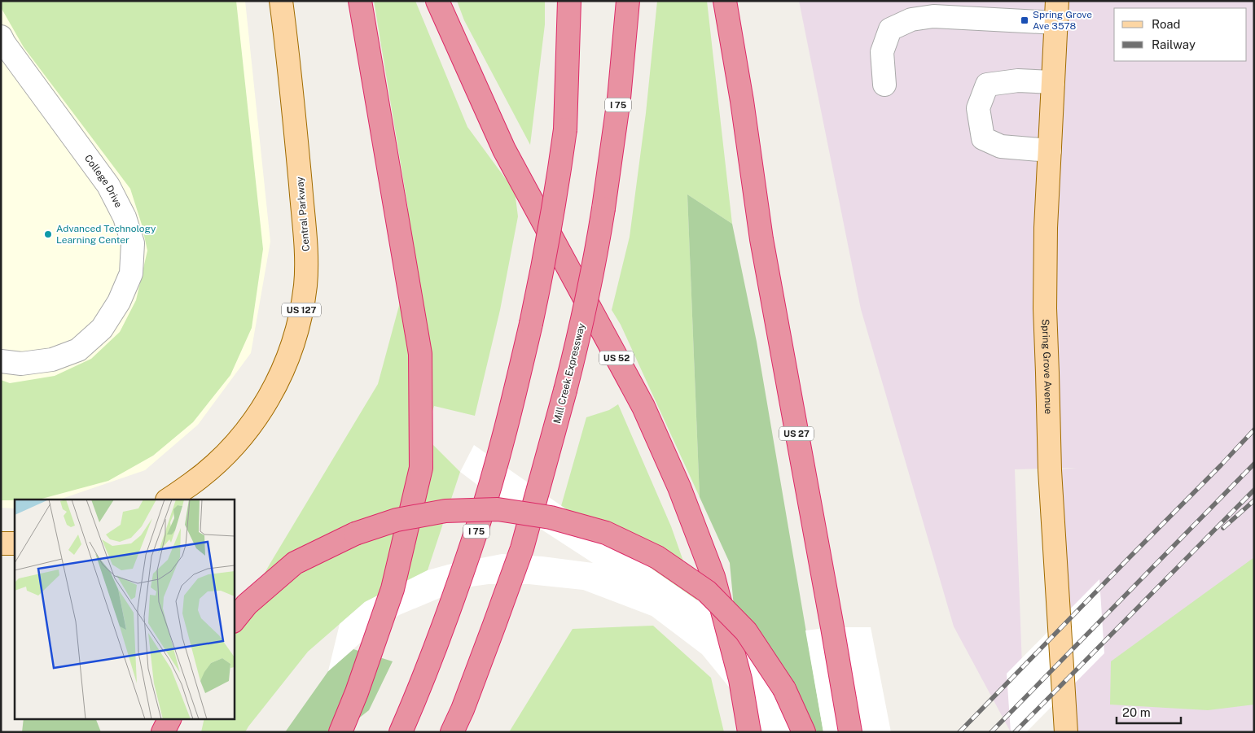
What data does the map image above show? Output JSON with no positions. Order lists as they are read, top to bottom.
{
  "streets": {
    "highway": [
      "I 75",
      "US 52",
      "Mill Creek Expressway",
      "US 27"
    ],
    "main road": ["Central Parkway", "US 127", "Spring Grove Avenue"],
    "lane": ["College Drive"]
  },
  "places": {
    "transit": ["Spring Grove Ave 3578"],
    "other": ["Advanced Technology Learning Center"]
  },
  "legend": ["Road", "Railway"],
  "scale_bar": "20 m"
}
